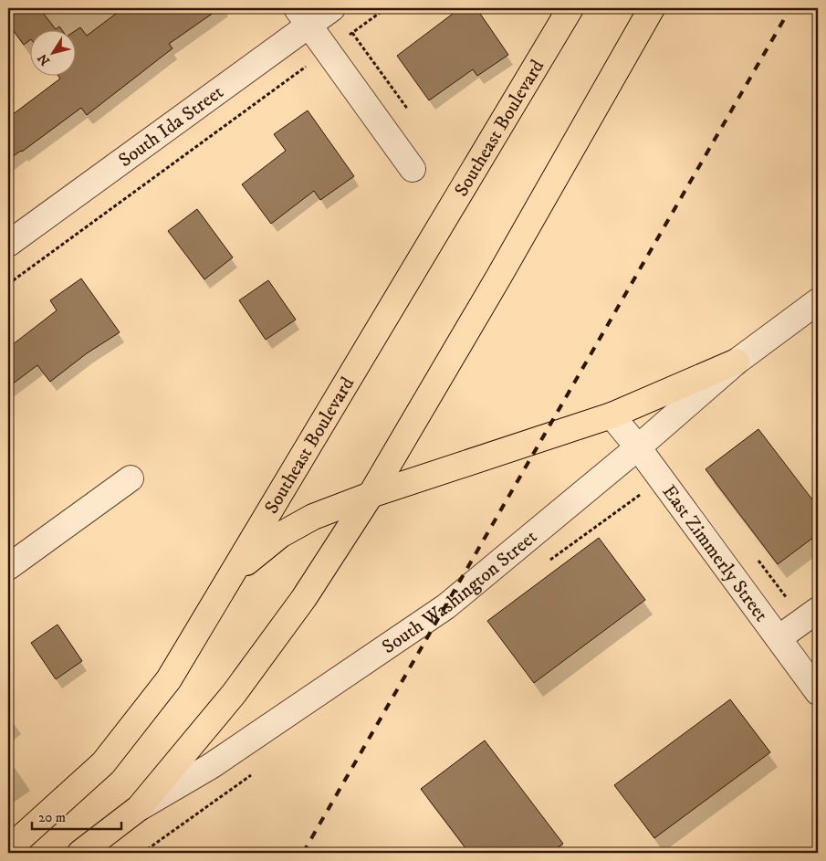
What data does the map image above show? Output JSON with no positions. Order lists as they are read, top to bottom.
{
  "streets": {
    "main road": ["Southeast Boulevard", "South Washington Street"],
    "street": ["South Ida Street", "East Zimmerly Street"]
  },
  "crossings": [
    ["East Zimmerly Street", "South Washington Street"]
  ],
  "scale_bar": "20 m",
  "north": "bottom left"
}
